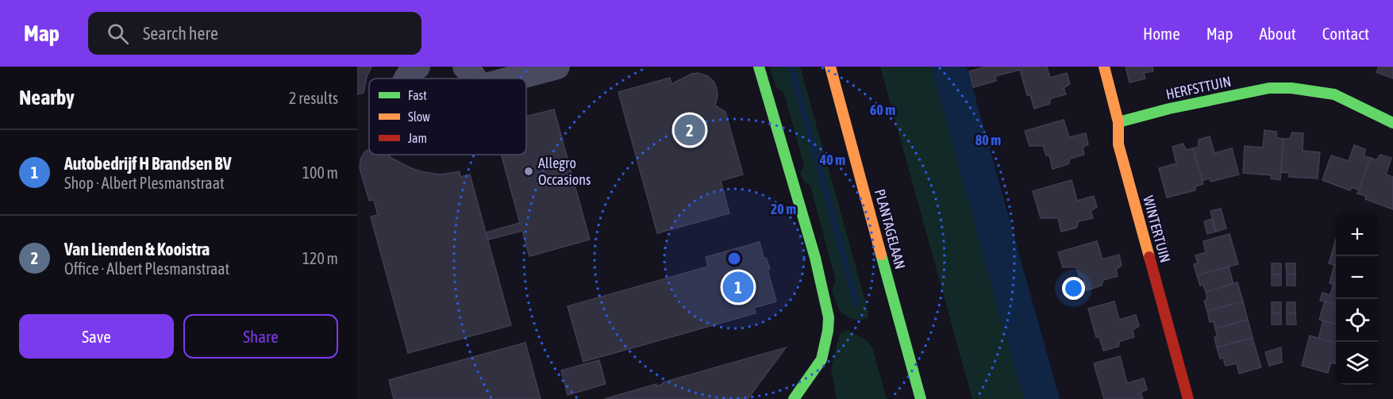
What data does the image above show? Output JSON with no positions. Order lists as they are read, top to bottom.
{
  "streets": {
    "street": ["HERFSTTUIN", "PLANTAGELAAN", "WINTERTUIN"]
  },
  "crossings": [
    ["HERFSTTUIN", "WINTERTUIN"]
  ],
  "places": ["Allegro Occasions"],
  "legend": ["Fast", "Slow", "Jam"],
  "page": {
    "header": "Map",
    "search": "Search here",
    "nav": [
      "Home",
      "Map",
      "About",
      "Contact"
    ],
    "heading": ["Nearby", "2 results"],
    "pins": ["2", "1"],
    "list": [
      {
        "mark": "1",
        "name": "Autobedrijf H Brandsen BV",
        "note": "Shop · Albert Plesmanstraat",
        "value": "100 m"
      },
      {
        "mark": "2",
        "name": "Van Lienden & Kooistra",
        "note": "Office · Albert Plesmanstraat",
        "value": "120 m"
      }
    ],
    "map_buttons": ["+", "−"],
    "buttons": ["Save", "Share"]
  },
  "rings": [
    "60 m",
    "80 m",
    "40 m",
    "20 m"
  ]
}
